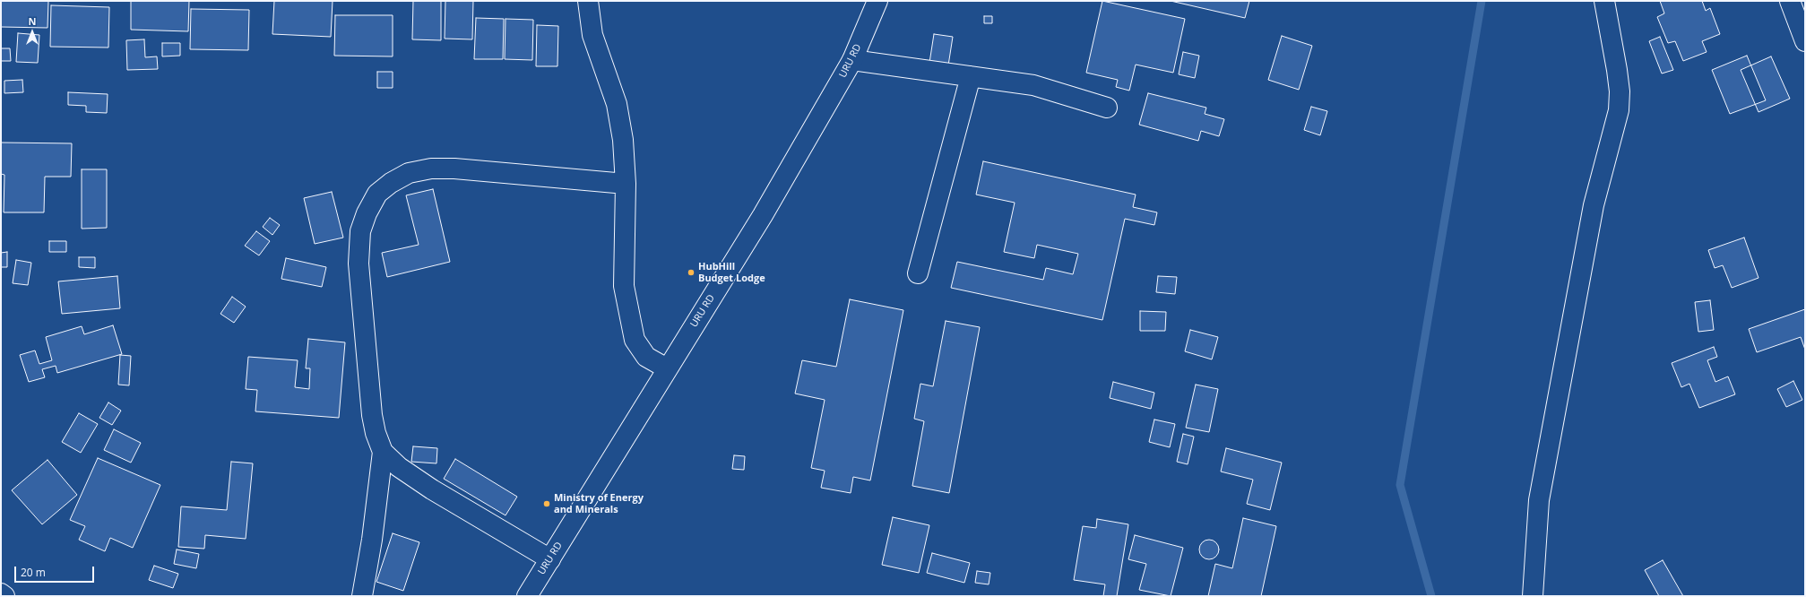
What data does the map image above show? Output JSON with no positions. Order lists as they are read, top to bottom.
{
  "streets": {
    "street": ["URU RD"]
  },
  "places": ["HubHill Budget Lodge", "Ministry of Energy and Minerals"],
  "scale_bar": "20 m",
  "north": "top"
}
